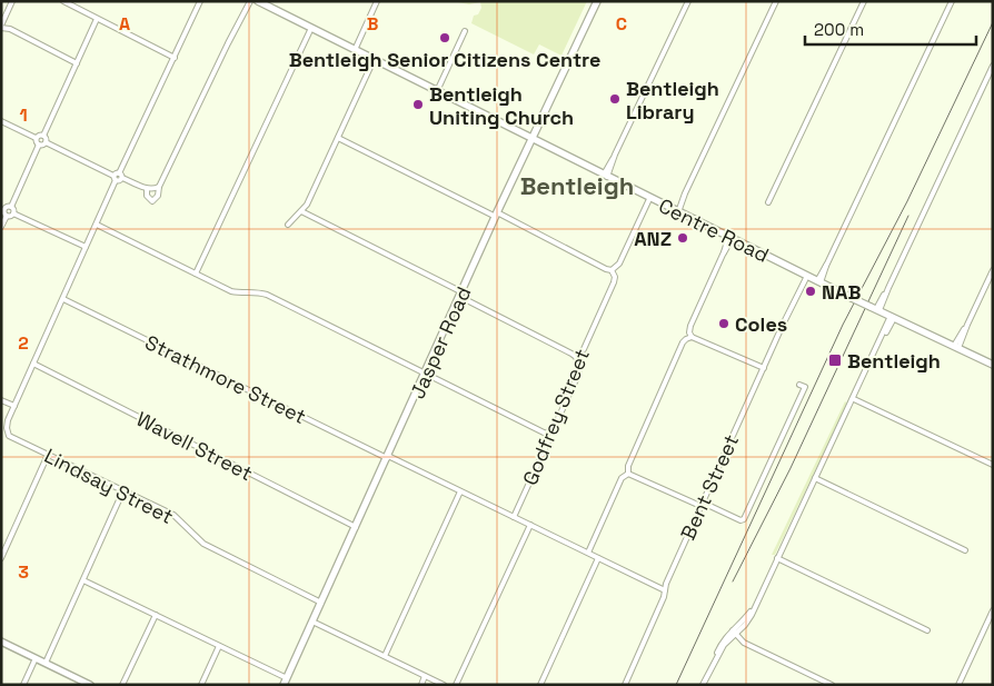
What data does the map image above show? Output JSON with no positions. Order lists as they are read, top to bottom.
{
  "streets": {
    "main road": ["Centre Road", "Jasper Road"],
    "street": [
      "Strathmore Street",
      "Godfrey Street",
      "Wavell Street",
      "Lindsay Street",
      "Bent Street"
    ]
  },
  "crossings": [
    ["Centre Road", "Jasper Road"],
    ["Centre Road", "Godfrey Street"],
    ["Centre Road", "Bent Street"],
    ["Jasper Road", "Strathmore Street"],
    ["Jasper Road", "Wavell Street"],
    ["Jasper Road", "Lindsay Street"],
    ["Strathmore Street", "Godfrey Street"],
    ["Strathmore Street", "Bent Street"]
  ],
  "districts": ["Bentleigh"],
  "places": {
    "other": [
      "Bentleigh Senior Citizens Centre",
      "Bentleigh Library",
      "Bentleigh Uniting Church",
      "ANZ",
      "NAB",
      "Coles"
    ],
    "transit": ["Bentleigh"]
  },
  "scale_bar": "200 m",
  "grid": {
    "columns": ["A", "B", "C"],
    "rows": ["1", "2", "3"]
  }
}
